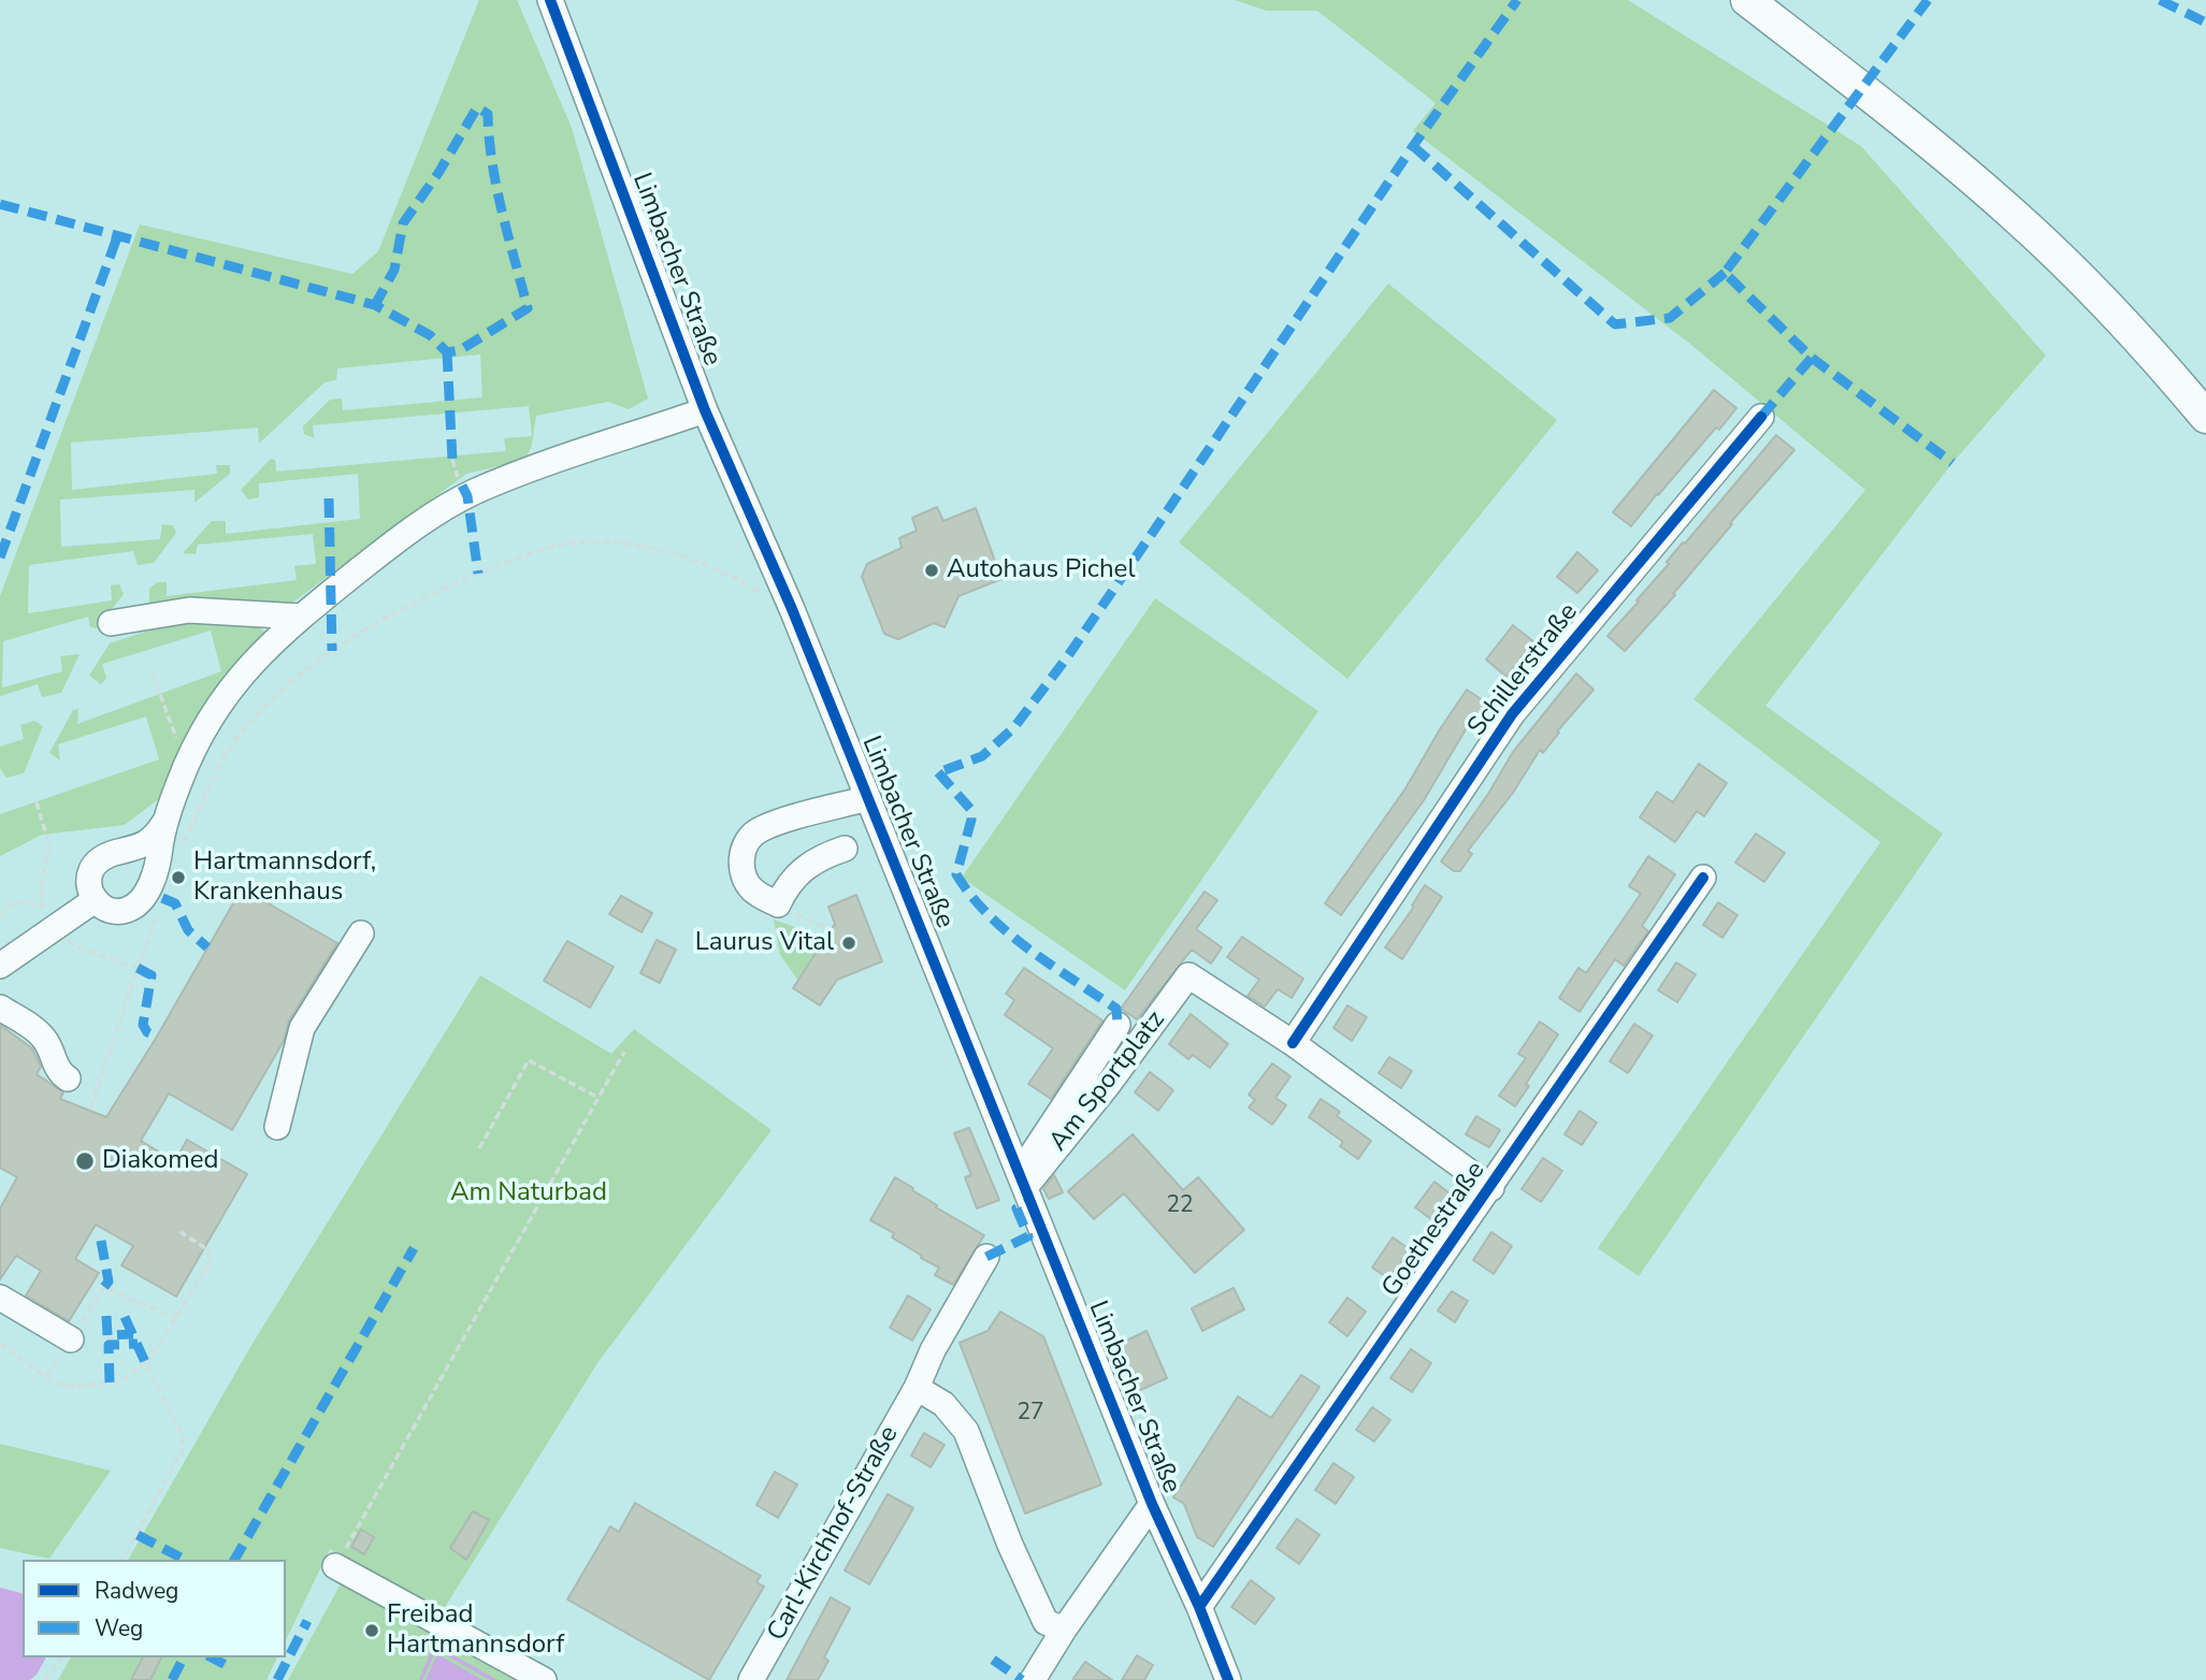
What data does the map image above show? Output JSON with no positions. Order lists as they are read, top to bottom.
{
  "streets": {
    "street": [
      "Limbacher Straße",
      "Schillerstraße",
      "Am Sportplatz",
      "Goethestraße",
      "Carl-Kirchhof-Straße"
    ]
  },
  "crossings": [
    ["Limbacher Straße", "Am Sportplatz"],
    ["Limbacher Straße", "Goethestraße"],
    ["Schillerstraße", "Am Sportplatz"]
  ],
  "parks": ["Am Naturbad"],
  "places": [
    "Autohaus Pichel",
    "Hartmannsdorf, Krankenhaus",
    "Laurus Vital",
    "Diakomed",
    "Freibad Hartmannsdorf"
  ],
  "house_numbers": ["22", "27"],
  "legend": ["Radweg", "Weg"]
}
